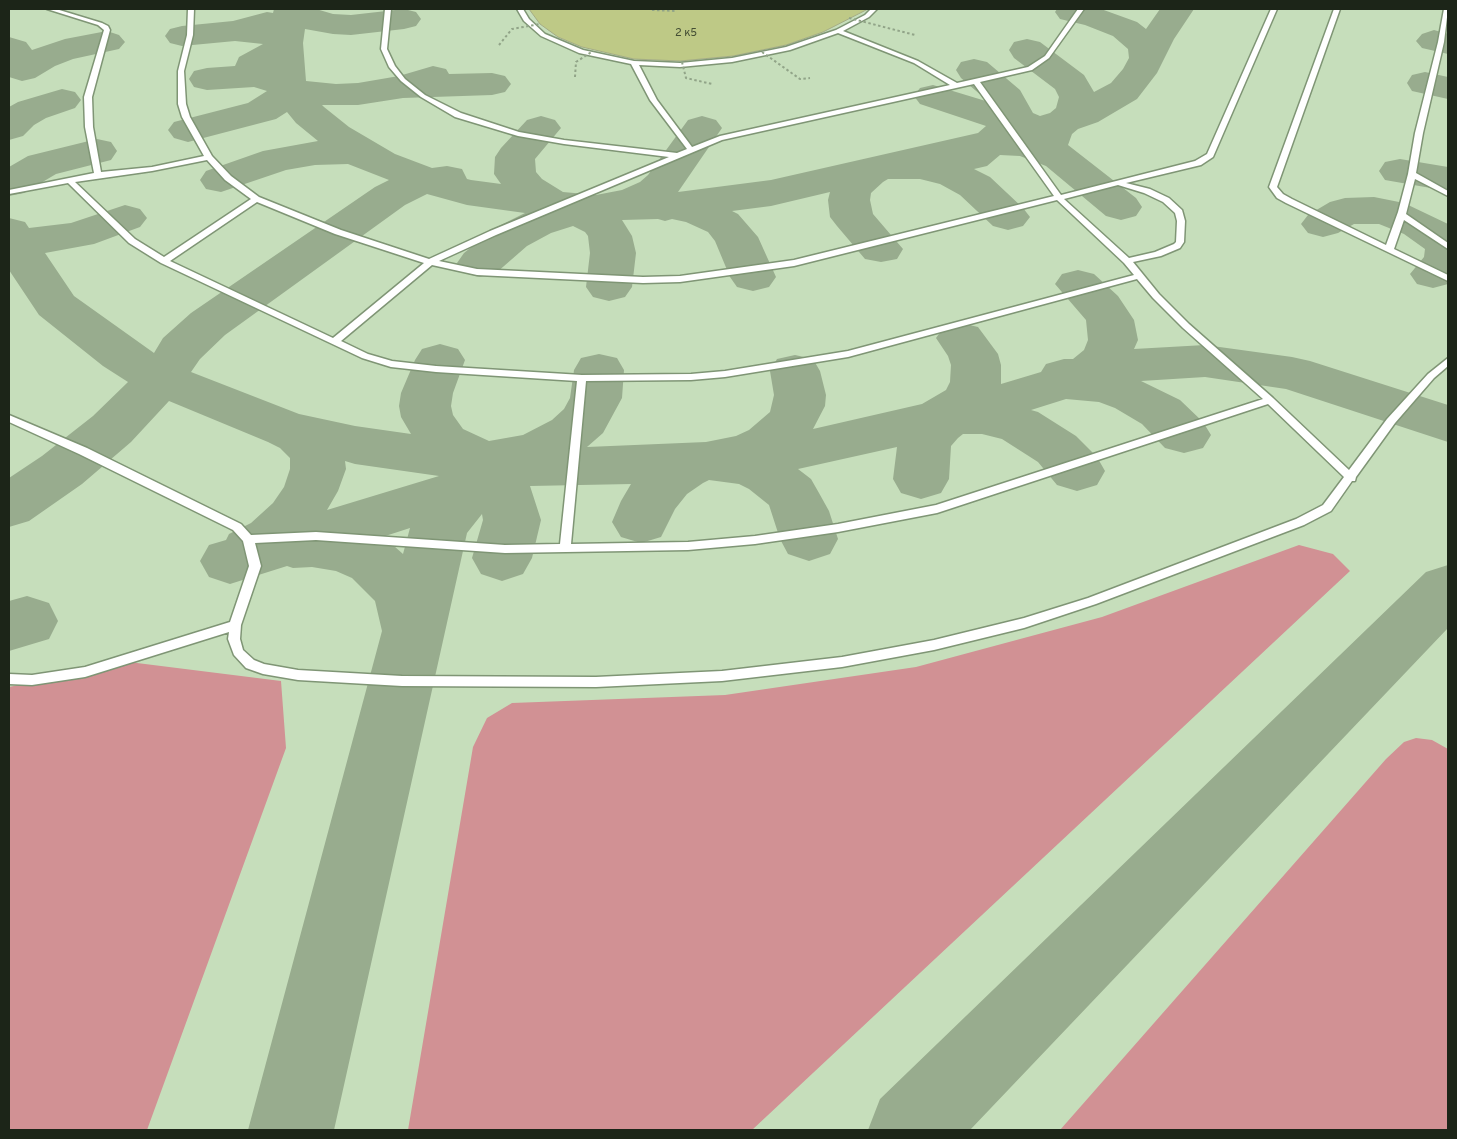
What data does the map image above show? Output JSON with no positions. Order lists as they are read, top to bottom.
{
  "house_numbers": ["2 к5"]
}
